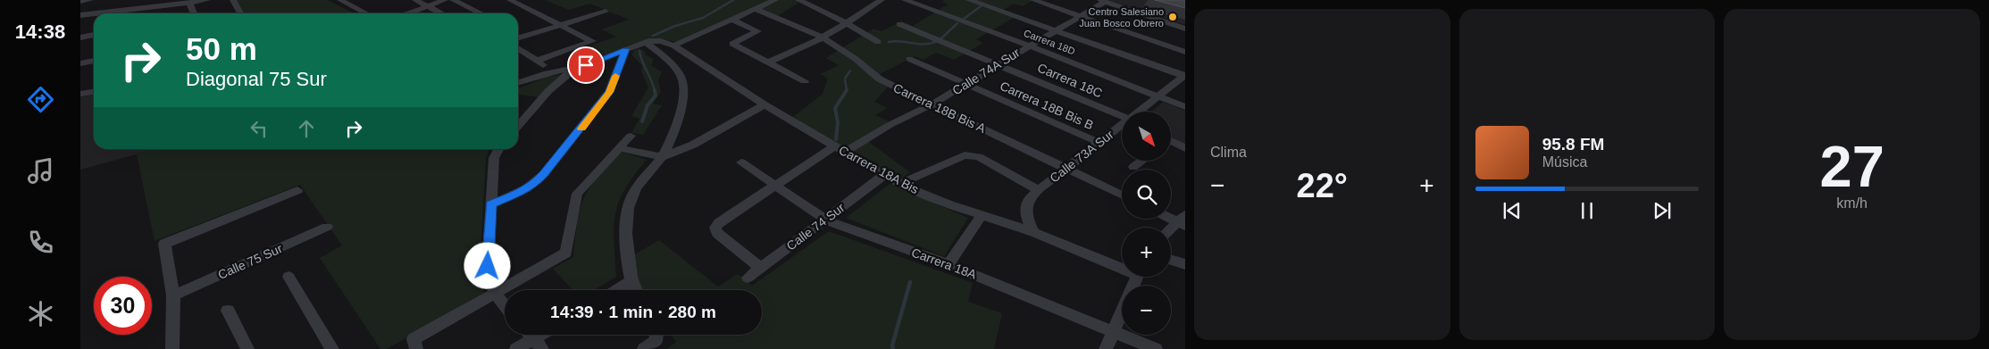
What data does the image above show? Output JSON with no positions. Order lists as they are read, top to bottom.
{
  "streets": {
    "street": [
      "Carrera 18D",
      "Calle 74A Sur",
      "Carrera 18C",
      "Carrera 18B Bis B",
      "Carrera 18B Bis A",
      "Calle 73A Sur",
      "Carrera 18A Bis",
      "Calle 74 Sur",
      "Calle 75 Sur",
      "Carrera 18A"
    ]
  },
  "crossings": [
    ["Carrera 18D", "Calle 74A Sur"],
    ["Carrera 18D", "Calle 73A Sur"],
    ["Calle 74A Sur", "Carrera 18C"],
    ["Calle 74A Sur", "Carrera 18B Bis B"],
    ["Calle 74A Sur", "Carrera 18B Bis A"],
    ["Calle 74A Sur", "Carrera 18A Bis"],
    ["Carrera 18B Bis B", "Calle 73A Sur"],
    ["Carrera 18B Bis A", "Calle 73A Sur"],
    ["Calle 73A Sur", "Carrera 18A Bis"],
    ["Carrera 18A Bis", "Calle 74 Sur"],
    ["Calle 74 Sur", "Carrera 18A"]
  ],
  "places": ["Centro Salesiano Juan Bosco Obrero"],
  "north": "bottom right",
  "page": {
    "tabs": "14:38",
    "tile": [
      "Clima",
      ["27", "km/h"]
    ],
    "turn": ["50 m", "Diagonal 75 Sur"],
    "map_buttons": ["+", "−"],
    "song": ["95.8 FM", "Música"],
    "heat": ["−", "22°", "+"],
    "limit": "30",
    "trip": "14:39 · 1 min · 280 m"
  }
}
